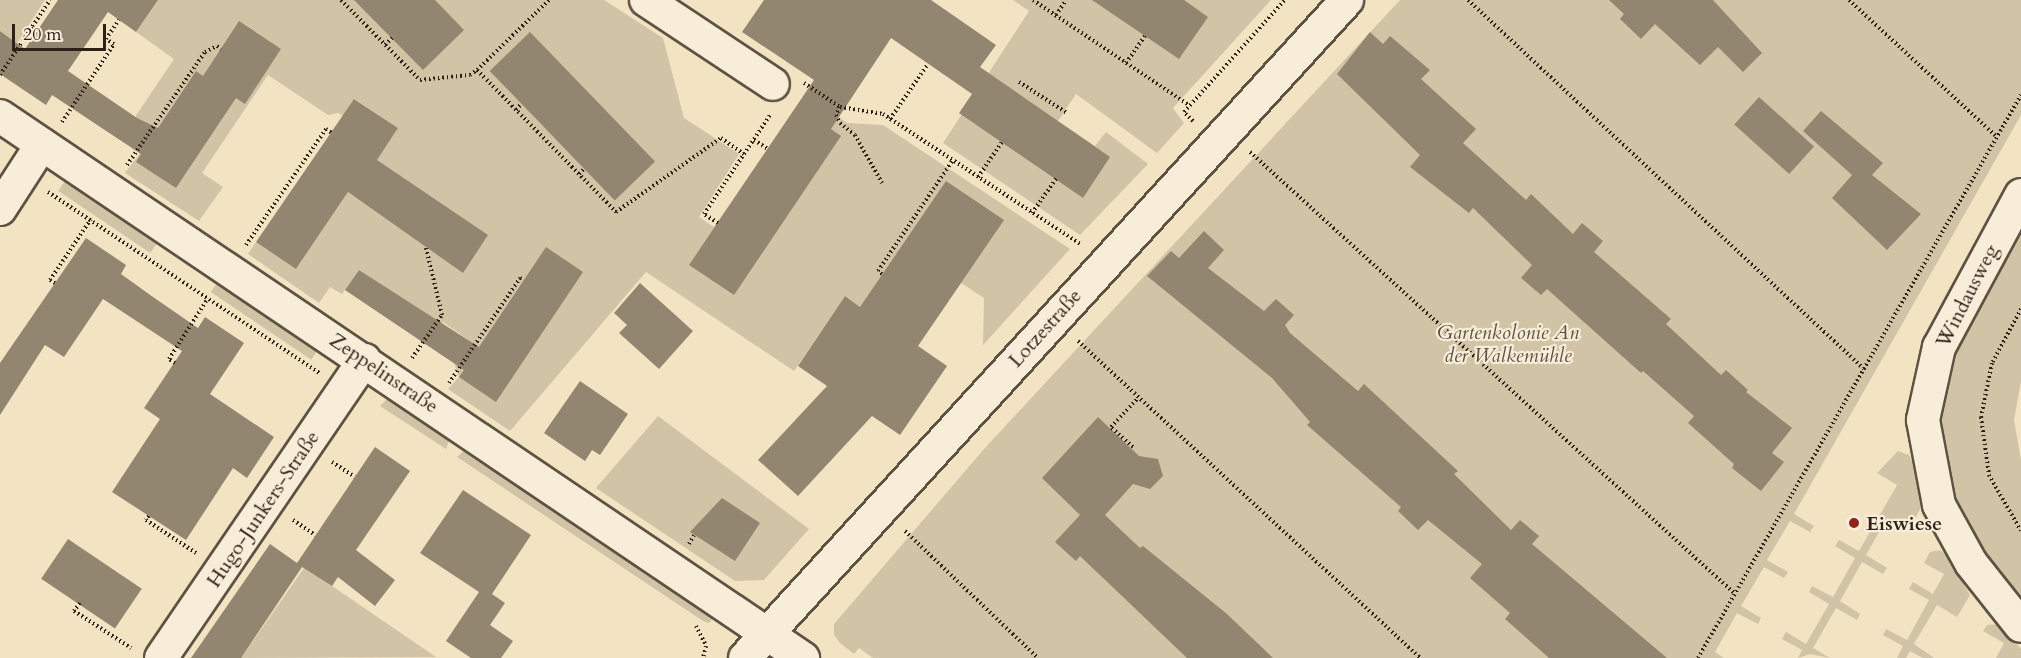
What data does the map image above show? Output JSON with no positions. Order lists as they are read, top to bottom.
{
  "streets": {
    "street": [
      "Windausweg",
      "Lotzestraße",
      "Zeppelinstraße",
      "Hugo-Junkers-Straße"
    ]
  },
  "crossings": [
    ["Lotzestraße", "Zeppelinstraße"],
    ["Zeppelinstraße", "Hugo-Junkers-Straße"]
  ],
  "parks": ["Gartenkolonie An der Walkemühle"],
  "places": ["Eiswiese"],
  "scale_bar": "20 m"
}
